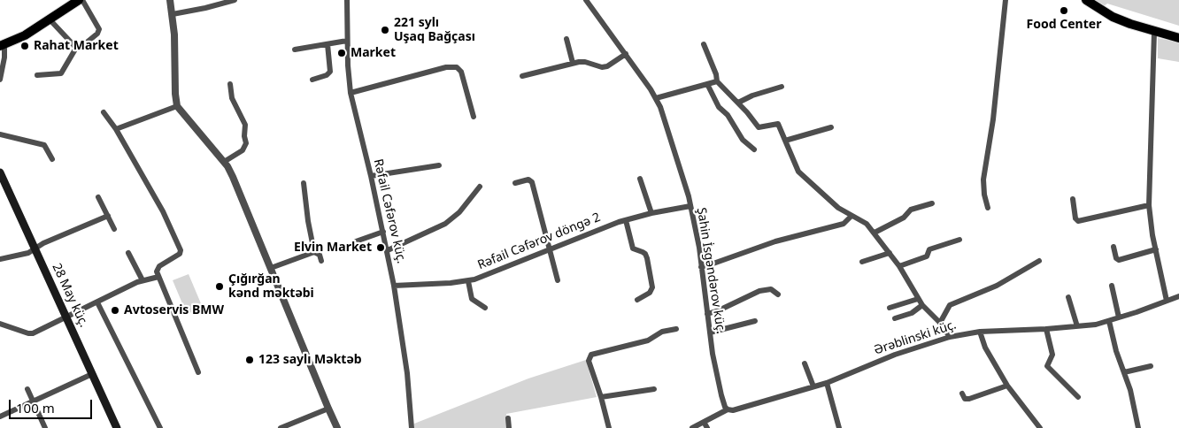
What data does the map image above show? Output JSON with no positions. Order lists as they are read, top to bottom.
{
  "streets": {
    "main road": ["28 May küç."],
    "street": [
      "Rəfail Cəfərov küç.",
      "Rəfail Cəfərov döngə 2",
      "Şahin İsgəndərov küç.",
      "Ərəblinski küç."
    ]
  },
  "crossings": [
    ["Rəfail Cəfərov küç.", "Rəfail Cəfərov döngə 2"],
    ["Rəfail Cəfərov döngə 2", "Şahin İsgəndərov küç."],
    ["Şahin İsgəndərov küç.", "Ərəblinski küç."]
  ],
  "places": [
    "Food Center",
    "221 sylı Uşaq Bağçası",
    "Rahat Market",
    "Market",
    "Elvin Market",
    "Çığırğan kənd məktəbi",
    "Avtoservis BMW",
    "123 saylı Məktəb"
  ],
  "scale_bar": "100 m"
}
